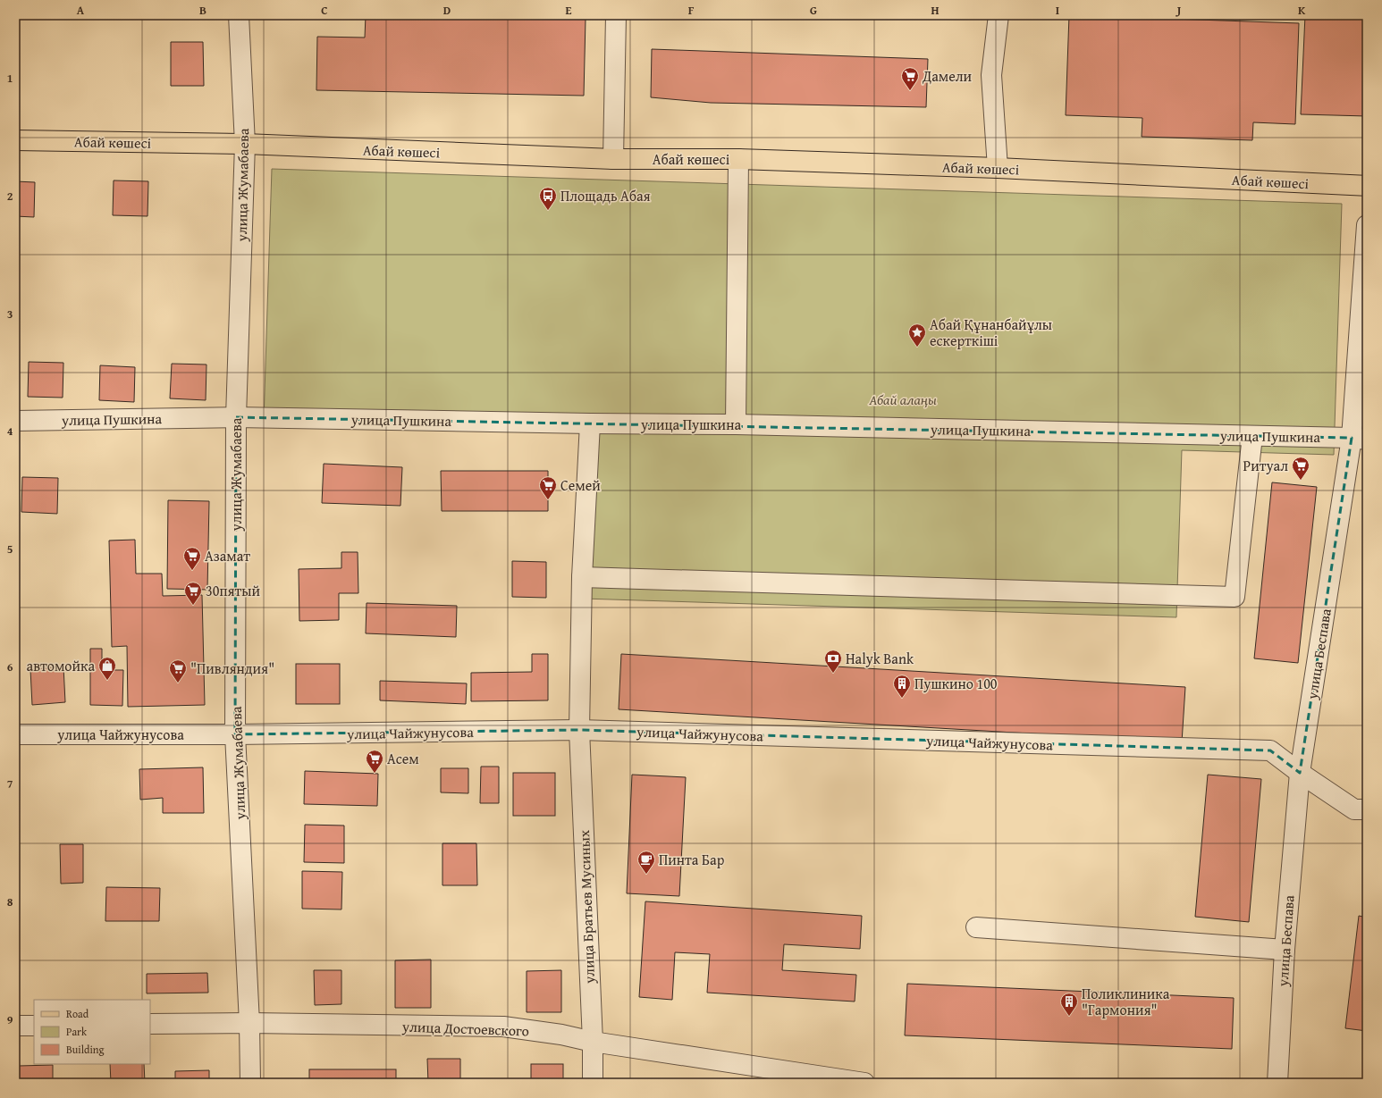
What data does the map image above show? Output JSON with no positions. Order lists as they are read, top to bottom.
{
  "streets": {
    "main road": ["Абай көшесі"],
    "street": [
      "улица Жумабаева",
      "улица Пушкина",
      "улица Беспава",
      "улица Чайжунусова",
      "улица Братьев Мусиных",
      "улица Достоевского"
    ]
  },
  "crossings": [
    ["Абай көшесі", "улица Жумабаева"],
    ["улица Жумабаева", "улица Пушкина"],
    ["улица Жумабаева", "улица Чайжунусова"],
    ["улица Жумабаева", "улица Достоевского"],
    ["улица Пушкина", "улица Беспава"],
    ["улица Пушкина", "улица Братьев Мусиных"],
    ["улица Беспава", "улица Чайжунусова"],
    ["улица Чайжунусова", "улица Братьев Мусиных"],
    ["улица Братьев Мусиных", "улица Достоевского"]
  ],
  "parks": ["Абай алаңы"],
  "places": {
    "supermarket": [
      "Дамели",
      "Ритуал",
      "Семей",
      "Азамат",
      "30пятый",
      "\"Пивляндия\"",
      "Асем"
    ],
    "bus stop": ["Площадь Абая"],
    "place": ["Абай Құнанбайұлы ескерткіші"],
    "bank": ["Halyk Bank"],
    "shop": ["автомойка"],
    "building": ["Пушкино 100", "Поликлиника \"Гармония\""],
    "cafe": ["Пинта Бар"]
  },
  "legend": ["Road", "Park", "Building"],
  "grid": {
    "columns": [
      "A",
      "B",
      "C",
      "D",
      "E",
      "F",
      "G",
      "H",
      "I",
      "J",
      "K"
    ],
    "rows": [
      "1",
      "2",
      "3",
      "4",
      "5",
      "6",
      "7",
      "8",
      "9"
    ]
  }
}
